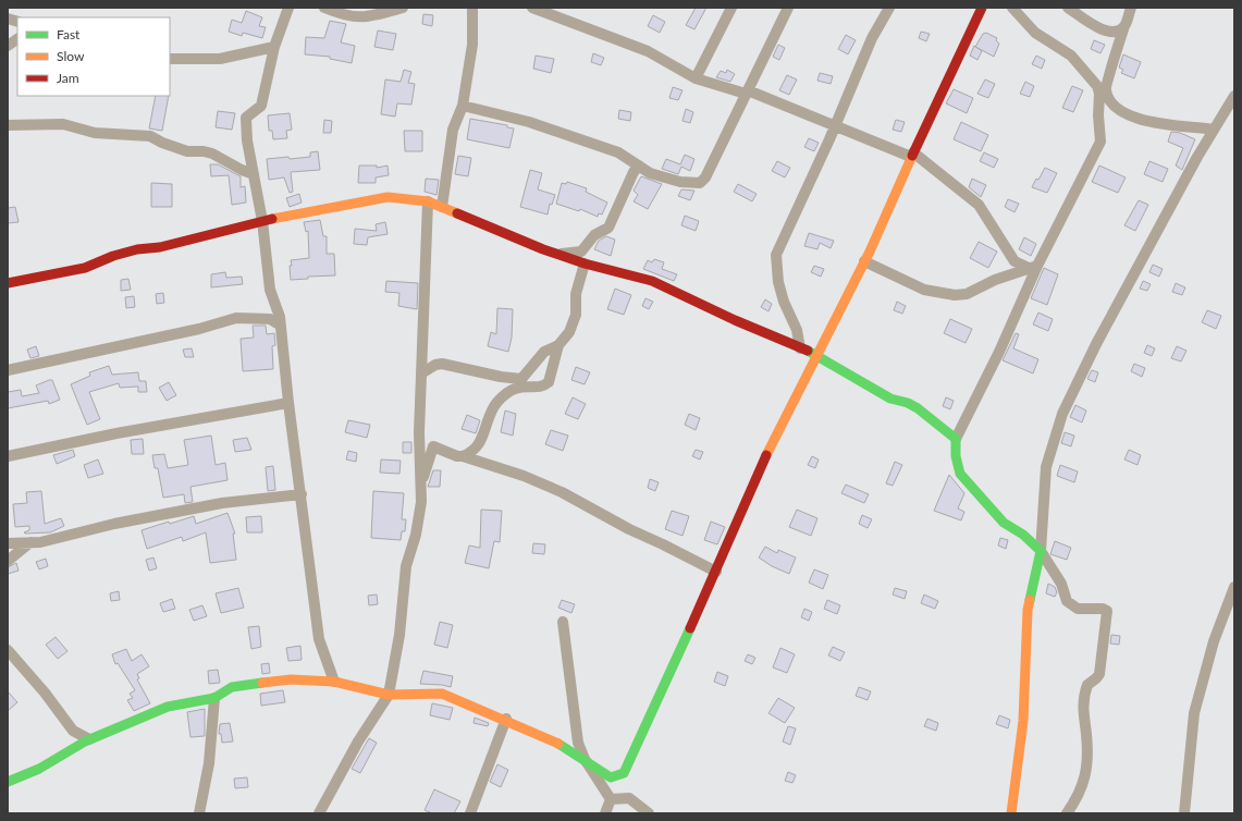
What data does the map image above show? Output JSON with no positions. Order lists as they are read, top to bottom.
{
  "legend": ["Fast", "Slow", "Jam"]
}
